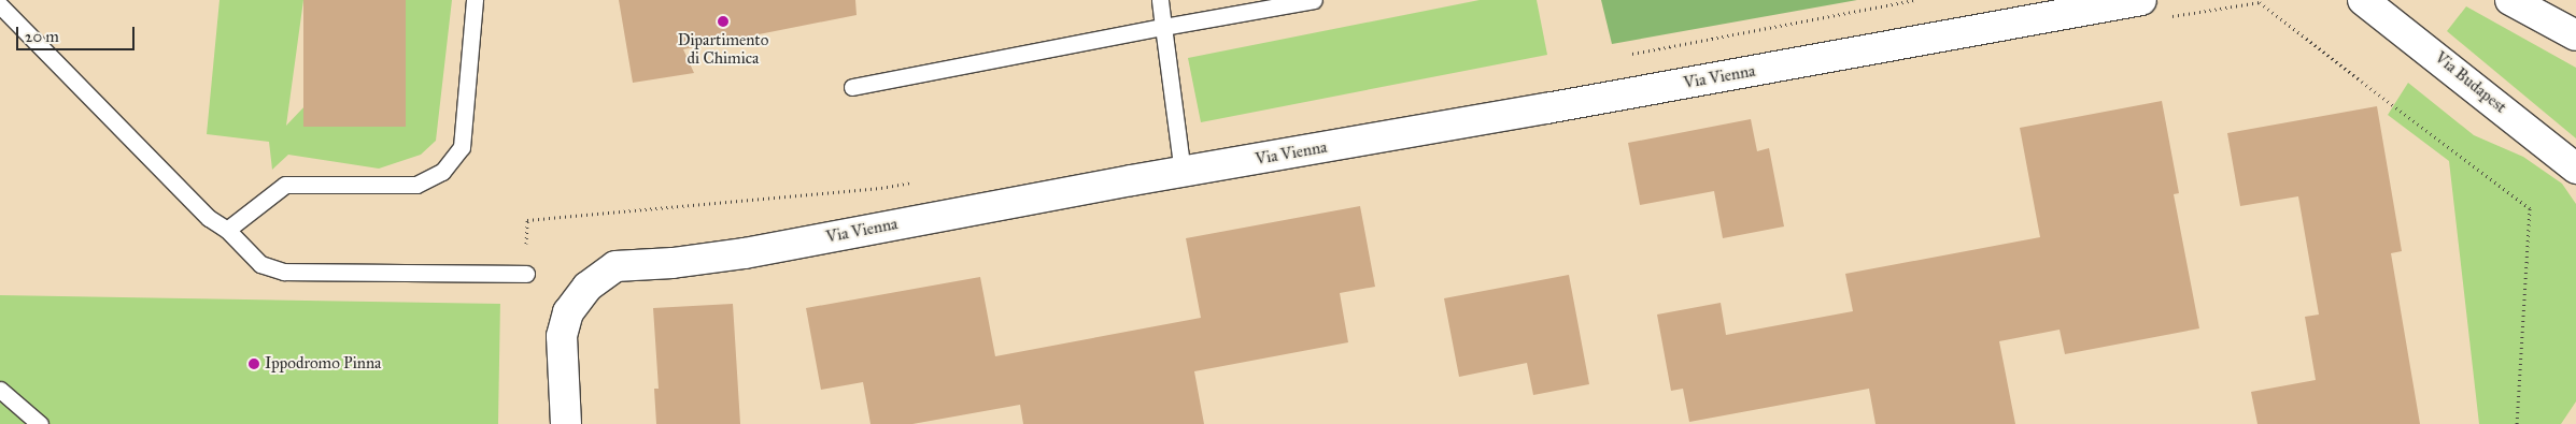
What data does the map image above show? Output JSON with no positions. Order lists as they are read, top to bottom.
{
  "streets": {
    "street": ["Via Vienna", "Via Budapest"]
  },
  "places": ["Dipartimento di Chimica", "Ippodromo Pinna"],
  "scale_bar": "20 m"
}
